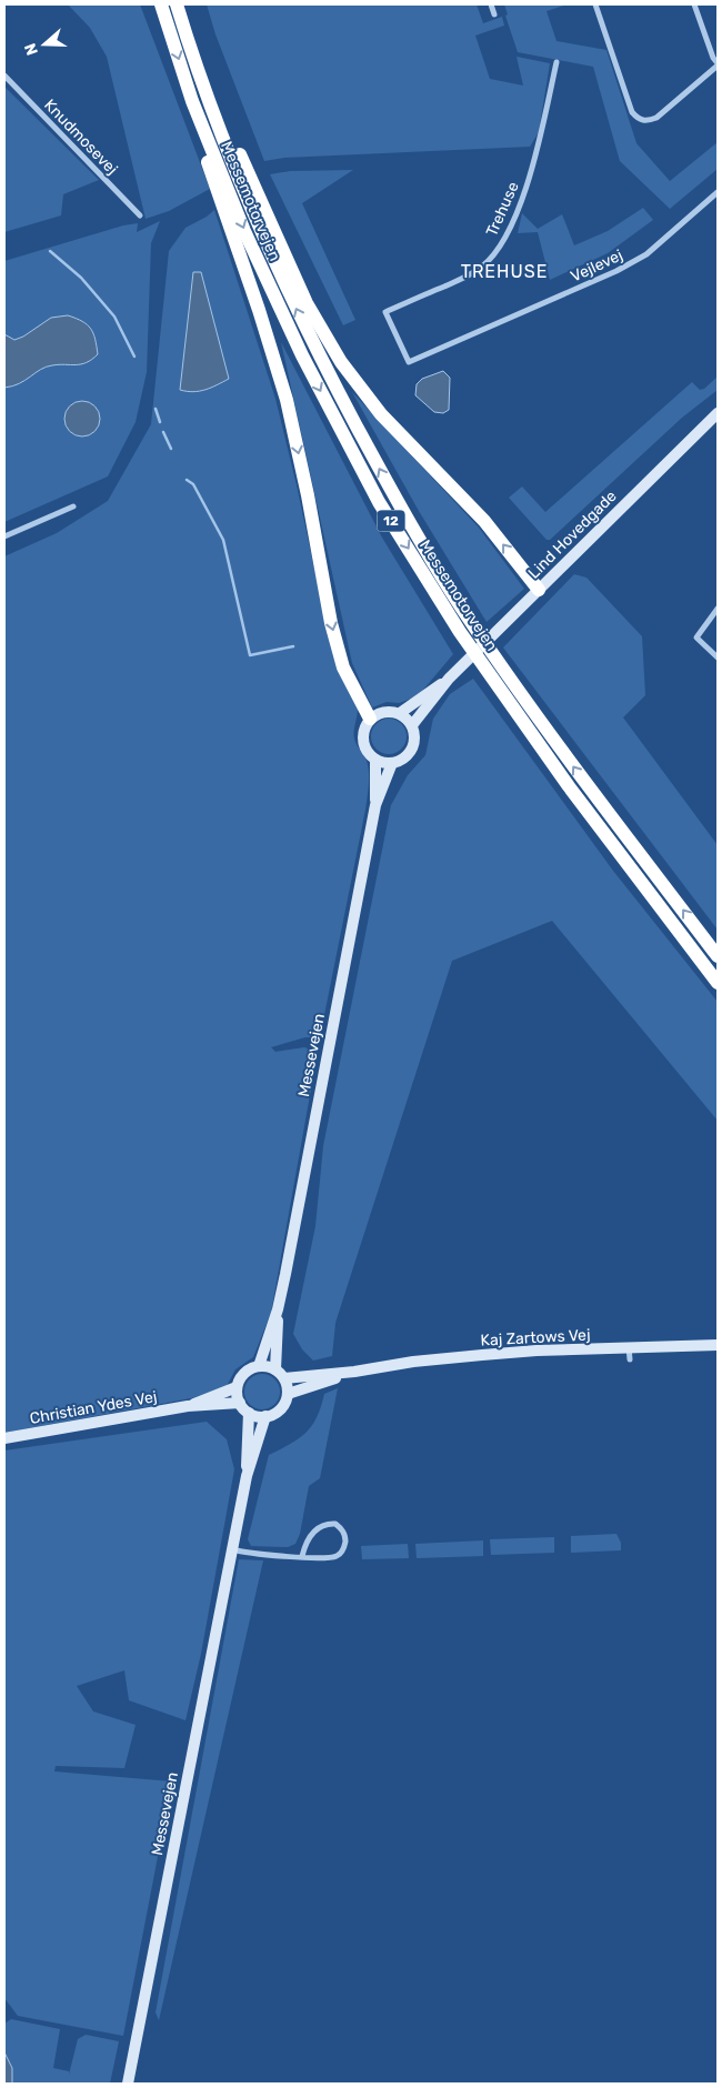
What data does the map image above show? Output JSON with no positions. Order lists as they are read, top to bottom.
{
  "streets": {
    "highway": ["Messemotorvejen", "12"],
    "main road": [
      "Lind Hovedgade",
      "Messevejen",
      "Kaj Zartows Vej",
      "Christian Ydes Vej"
    ],
    "street": ["Knudmosevej", "Trehuse", "Vejlevej"]
  },
  "crossings": [
    ["Trehuse", "Vejlevej"],
    ["Lind Hovedgade", "Messevejen"],
    ["Messevejen", "Kaj Zartows Vej"],
    ["Messevejen", "Christian Ydes Vej"],
    ["Kaj Zartows Vej", "Christian Ydes Vej"]
  ],
  "districts": ["TREHUSE"],
  "north": "left"
}
